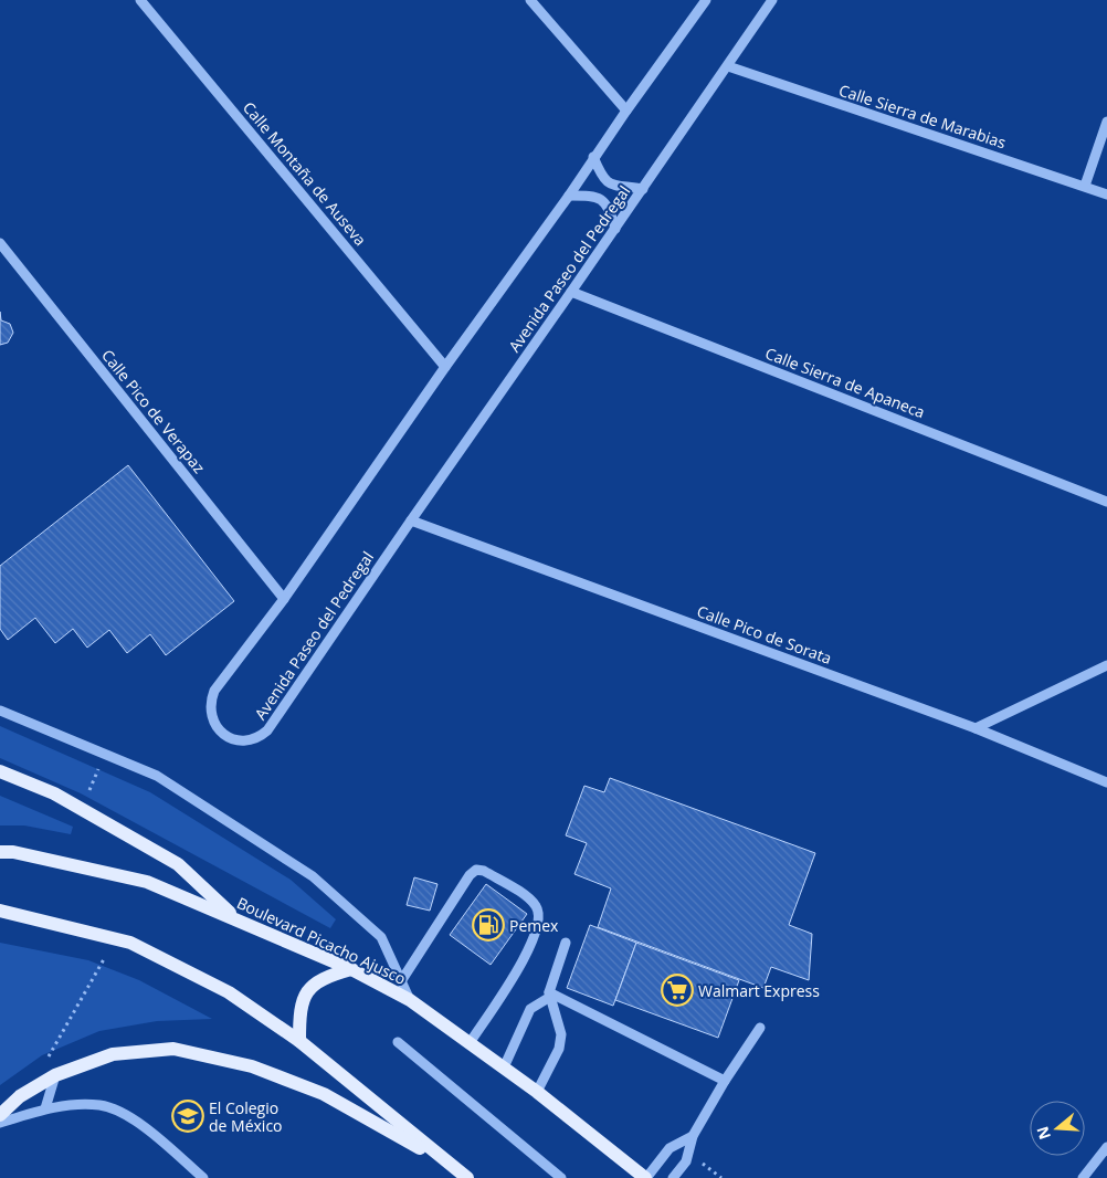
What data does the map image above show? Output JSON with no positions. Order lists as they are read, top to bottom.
{
  "streets": {
    "main road": ["Boulevard Picacho Ajusco"],
    "street": [
      "Calle Sierra de Marabias",
      "Calle Montaña de Auseva",
      "Avenida Paseo del Pedregal",
      "Calle Sierra de Apaneca",
      "Calle Pico de Verapaz",
      "Calle Pico de Sorata"
    ]
  },
  "crossings": [
    ["Calle Sierra de Marabias", "Avenida Paseo del Pedregal"],
    ["Calle Montaña de Auseva", "Avenida Paseo del Pedregal"],
    ["Avenida Paseo del Pedregal", "Calle Sierra de Apaneca"],
    ["Avenida Paseo del Pedregal", "Calle Pico de Verapaz"],
    ["Avenida Paseo del Pedregal", "Calle Pico de Sorata"]
  ],
  "places": {
    "fuel station": ["Pemex"],
    "supermarket": ["Walmart Express"],
    "school or university": ["El Colegio de México"]
  },
  "north": "left"
}
